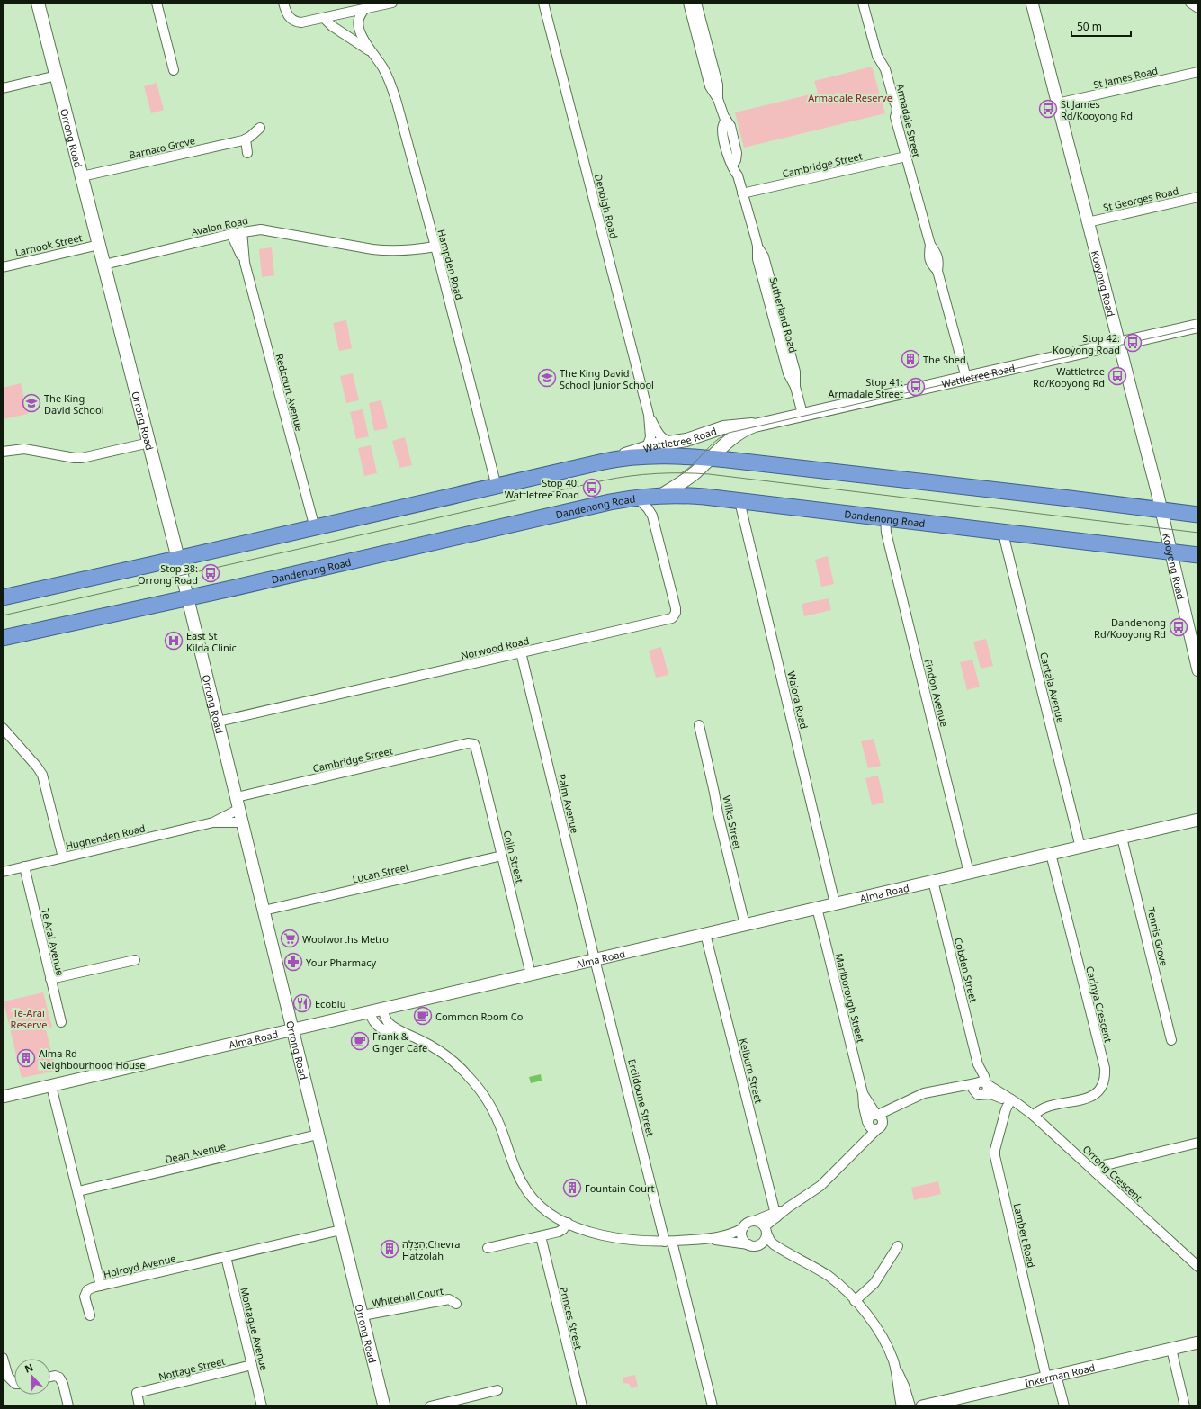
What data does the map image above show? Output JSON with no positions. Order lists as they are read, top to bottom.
{
  "streets": {
    "highway": ["Dandenong Road"],
    "main road": ["Orrong Road", "Wattletree Road"],
    "street": [
      "St James Road",
      "Armadale Street",
      "Barnato Grove",
      "Cambridge Street",
      "St Georges Road",
      "Denbigh Road",
      "Avalon Road",
      "Larnook Street",
      "Hampden Road",
      "Kooyong Road",
      "Sutherland Road",
      "Redcourt Avenue",
      "Norwood Road",
      "Cantala Avenue",
      "Findon Avenue",
      "Waiora Road",
      "Palm Avenue",
      "Wilks Street",
      "Hughenden Road",
      "Colin Street",
      "Lucan Street",
      "Alma Road",
      "Tennis Grove",
      "Te Arai Avenue",
      "Cobden Street",
      "Marlborough Street",
      "Carinya Crescent",
      "Kelburn Street",
      "Ercildoune Street",
      "Dean Avenue",
      "Orrong Crescent",
      "Lambert Road",
      "Holroyd Avenue",
      "Whitehall Court",
      "Princes Street",
      "Montague Avenue",
      "Nottage Street",
      "Inkerman Road"
    ]
  },
  "crossings": [
    ["St James Road", "Kooyong Road"],
    ["Armadale Street", "Cambridge Street"],
    ["Armadale Street", "Wattletree Road"],
    ["Orrong Road", "Barnato Grove"],
    ["Orrong Road", "Cambridge Street"],
    ["Orrong Road", "Avalon Road"],
    ["Orrong Road", "Larnook Street"],
    ["Orrong Road", "Dandenong Road"],
    ["Orrong Road", "Norwood Road"],
    ["Orrong Road", "Hughenden Road"],
    ["Orrong Road", "Lucan Street"],
    ["Orrong Road", "Alma Road"],
    ["Orrong Road", "Dean Avenue"],
    ["Orrong Road", "Holroyd Avenue"],
    ["Orrong Road", "Whitehall Court"],
    ["Cambridge Street", "Sutherland Road"],
    ["Cambridge Street", "Colin Street"],
    ["St Georges Road", "Kooyong Road"],
    ["Denbigh Road", "Wattletree Road"],
    ["Avalon Road", "Hampden Road"],
    ["Avalon Road", "Redcourt Avenue"],
    ["Kooyong Road", "Wattletree Road"],
    ["Kooyong Road", "Dandenong Road"],
    ["Sutherland Road", "Wattletree Road"],
    ["Wattletree Road", "Dandenong Road"],
    ["Dandenong Road", "Norwood Road"],
    ["Dandenong Road", "Cantala Avenue"],
    ["Dandenong Road", "Findon Avenue"],
    ["Dandenong Road", "Waiora Road"],
    ["Norwood Road", "Palm Avenue"],
    ["Cantala Avenue", "Alma Road"],
    ["Findon Avenue", "Alma Road"],
    ["Waiora Road", "Alma Road"],
    ["Palm Avenue", "Alma Road"],
    ["Palm Avenue", "Ercildoune Street"],
    ["Wilks Street", "Alma Road"],
    ["Hughenden Road", "Te Arai Avenue"],
    ["Colin Street", "Lucan Street"],
    ["Colin Street", "Alma Road"],
    ["Alma Road", "Tennis Grove"],
    ["Alma Road", "Cobden Street"],
    ["Alma Road", "Marlborough Street"],
    ["Alma Road", "Carinya Crescent"],
    ["Alma Road", "Kelburn Street"],
    ["Alma Road", "Ercildoune Street"],
    ["Alma Road", "Holroyd Avenue"],
    ["Cobden Street", "Orrong Crescent"],
    ["Marlborough Street", "Orrong Crescent"],
    ["Carinya Crescent", "Orrong Crescent"],
    ["Kelburn Street", "Orrong Crescent"],
    ["Dean Avenue", "Holroyd Avenue"],
    ["Orrong Crescent", "Lambert Road"],
    ["Lambert Road", "Inkerman Road"],
    ["Holroyd Avenue", "Montague Avenue"],
    ["Montague Avenue", "Nottage Street"]
  ],
  "parks": ["Armadale Reserve", "Te-Arai Reserve"],
  "places": {
    "bus stop": [
      "St James Rd/Kooyong Rd",
      "Stop 42: Kooyong Road",
      "Wattletree Rd/Kooyong Rd",
      "Stop 41: Armadale Street",
      "Stop 40: Wattletree Road",
      "Stop 38: Orrong Road",
      "Dandenong Rd/Kooyong Rd"
    ],
    "building": [
      "The Shed",
      "Alma Rd Neighbourhood House",
      "Fountain Court",
      "הַצָּלָה;Chevra Hatzolah"
    ],
    "school or university": ["The King David School Junior School", "The King David School"],
    "hospital": ["East St Kilda Clinic"],
    "supermarket": ["Woolworths Metro"],
    "pharmacy": ["Your Pharmacy"],
    "restaurant": ["Ecoblu"],
    "cafe": ["Common Room Co", "Frank & Ginger Cafe"]
  },
  "scale_bar": "50 m",
  "north": "top"
}
